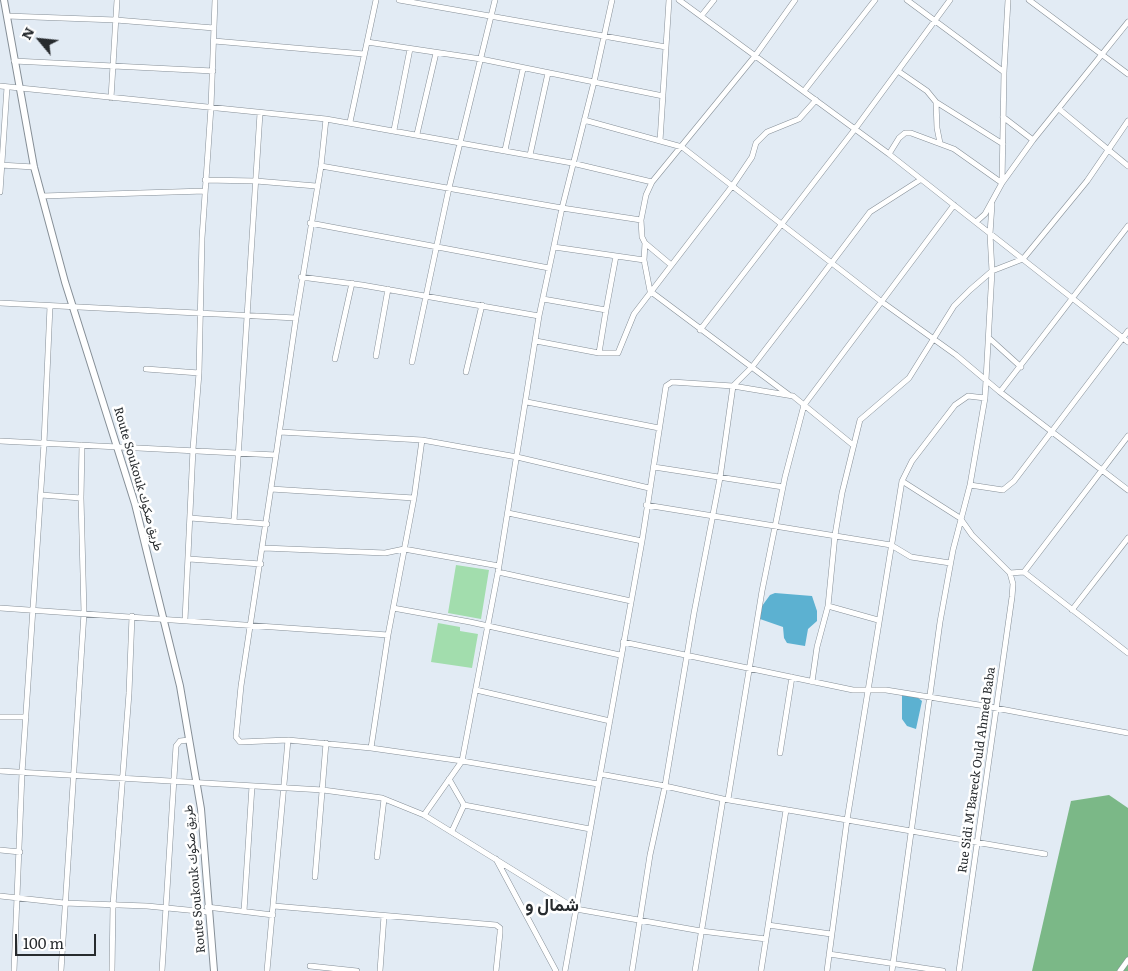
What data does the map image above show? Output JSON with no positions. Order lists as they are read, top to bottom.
{
  "streets": {
    "street": ["Route Soukouk طريق صكوك", "Rue Sidi M'Bareck Ould Ahmed Baba"]
  },
  "districts": ["شمال و"],
  "scale_bar": "100 m",
  "north": "top left"
}
